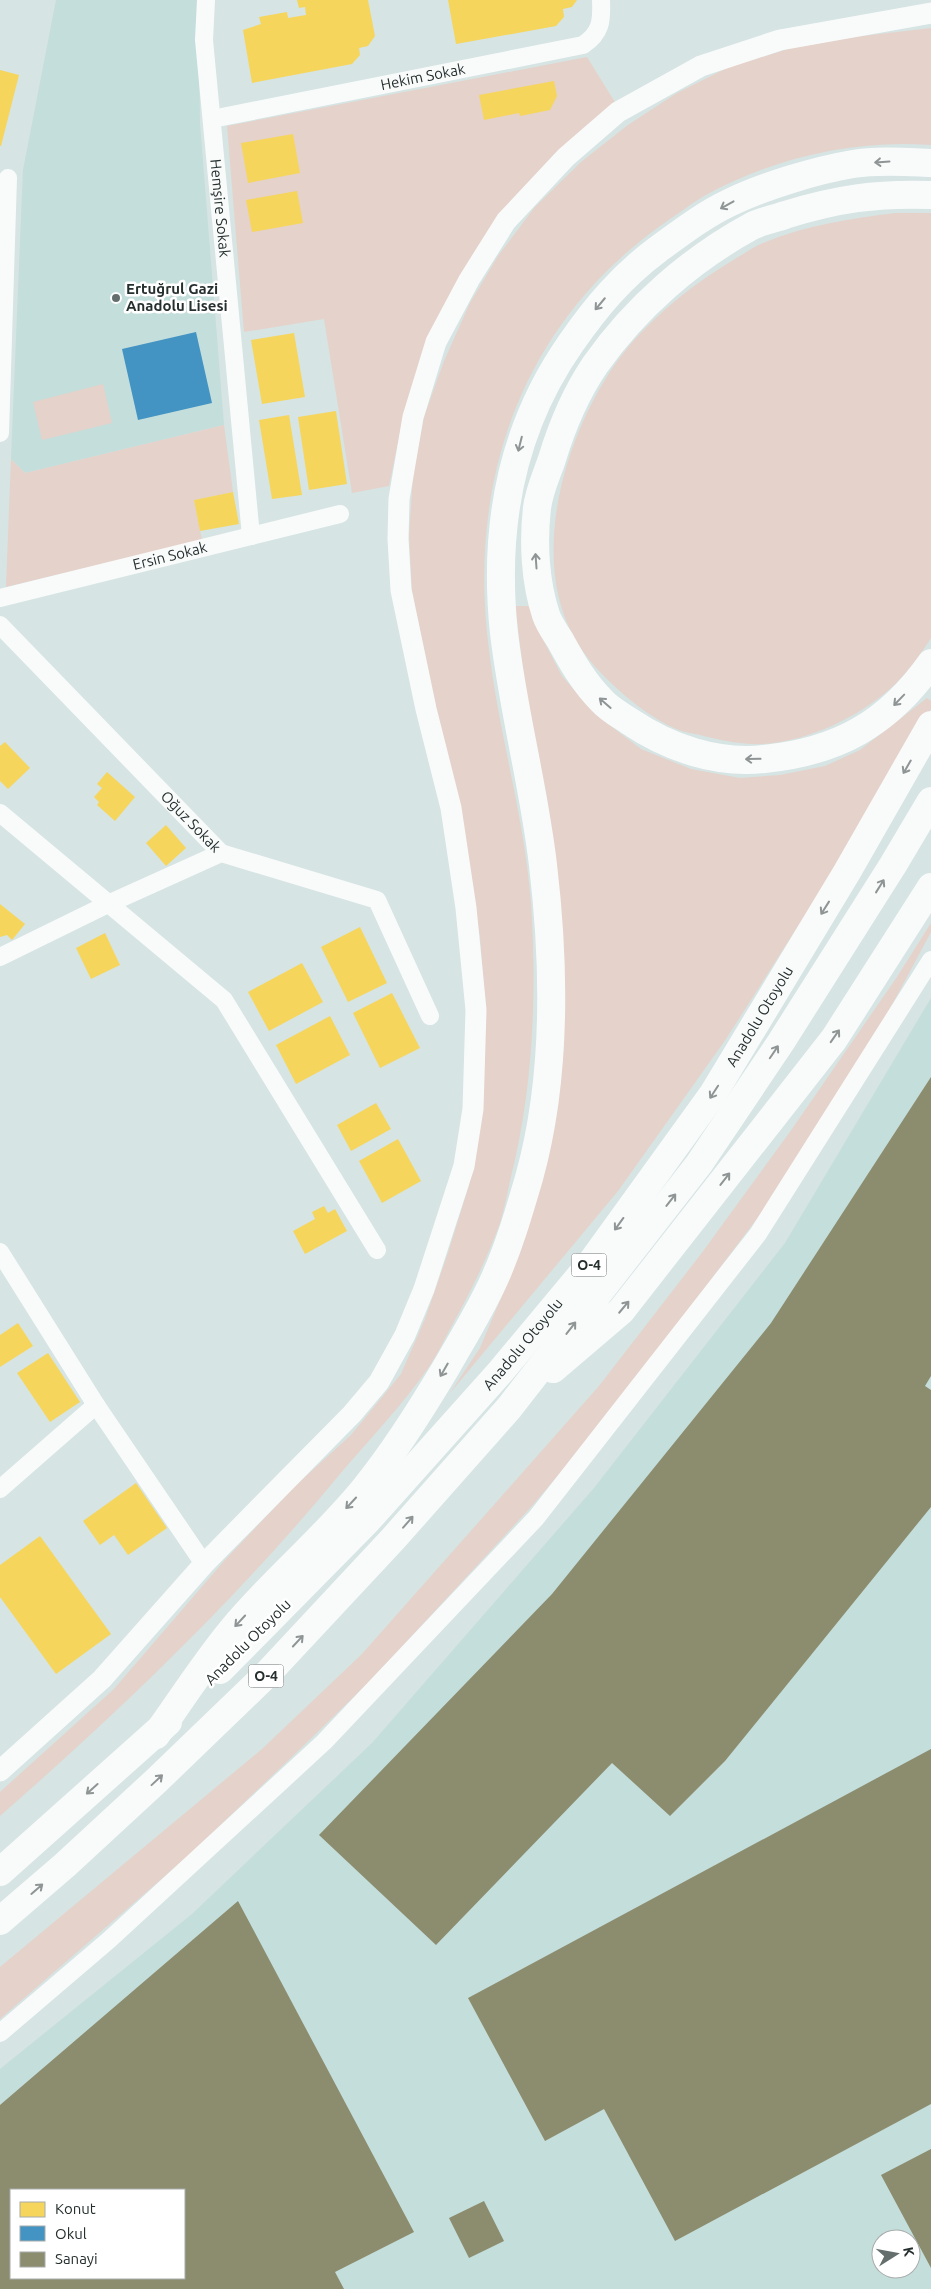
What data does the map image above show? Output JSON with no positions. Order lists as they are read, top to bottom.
{
  "streets": {
    "highway": ["Anadolu Otoyolu", "O-4"],
    "street": [
      "Hekim Sokak",
      "Hemşire Sokak",
      "Ersin Sokak",
      "Oğuz Sokak"
    ]
  },
  "crossings": [
    ["Hekim Sokak", "Hemşire Sokak"],
    ["Hemşire Sokak", "Ersin Sokak"]
  ],
  "places": ["Ertuğrul Gazi Anadolu Lisesi"],
  "legend": ["Konut", "Okul", "Sanayi"],
  "north": "right"
}
